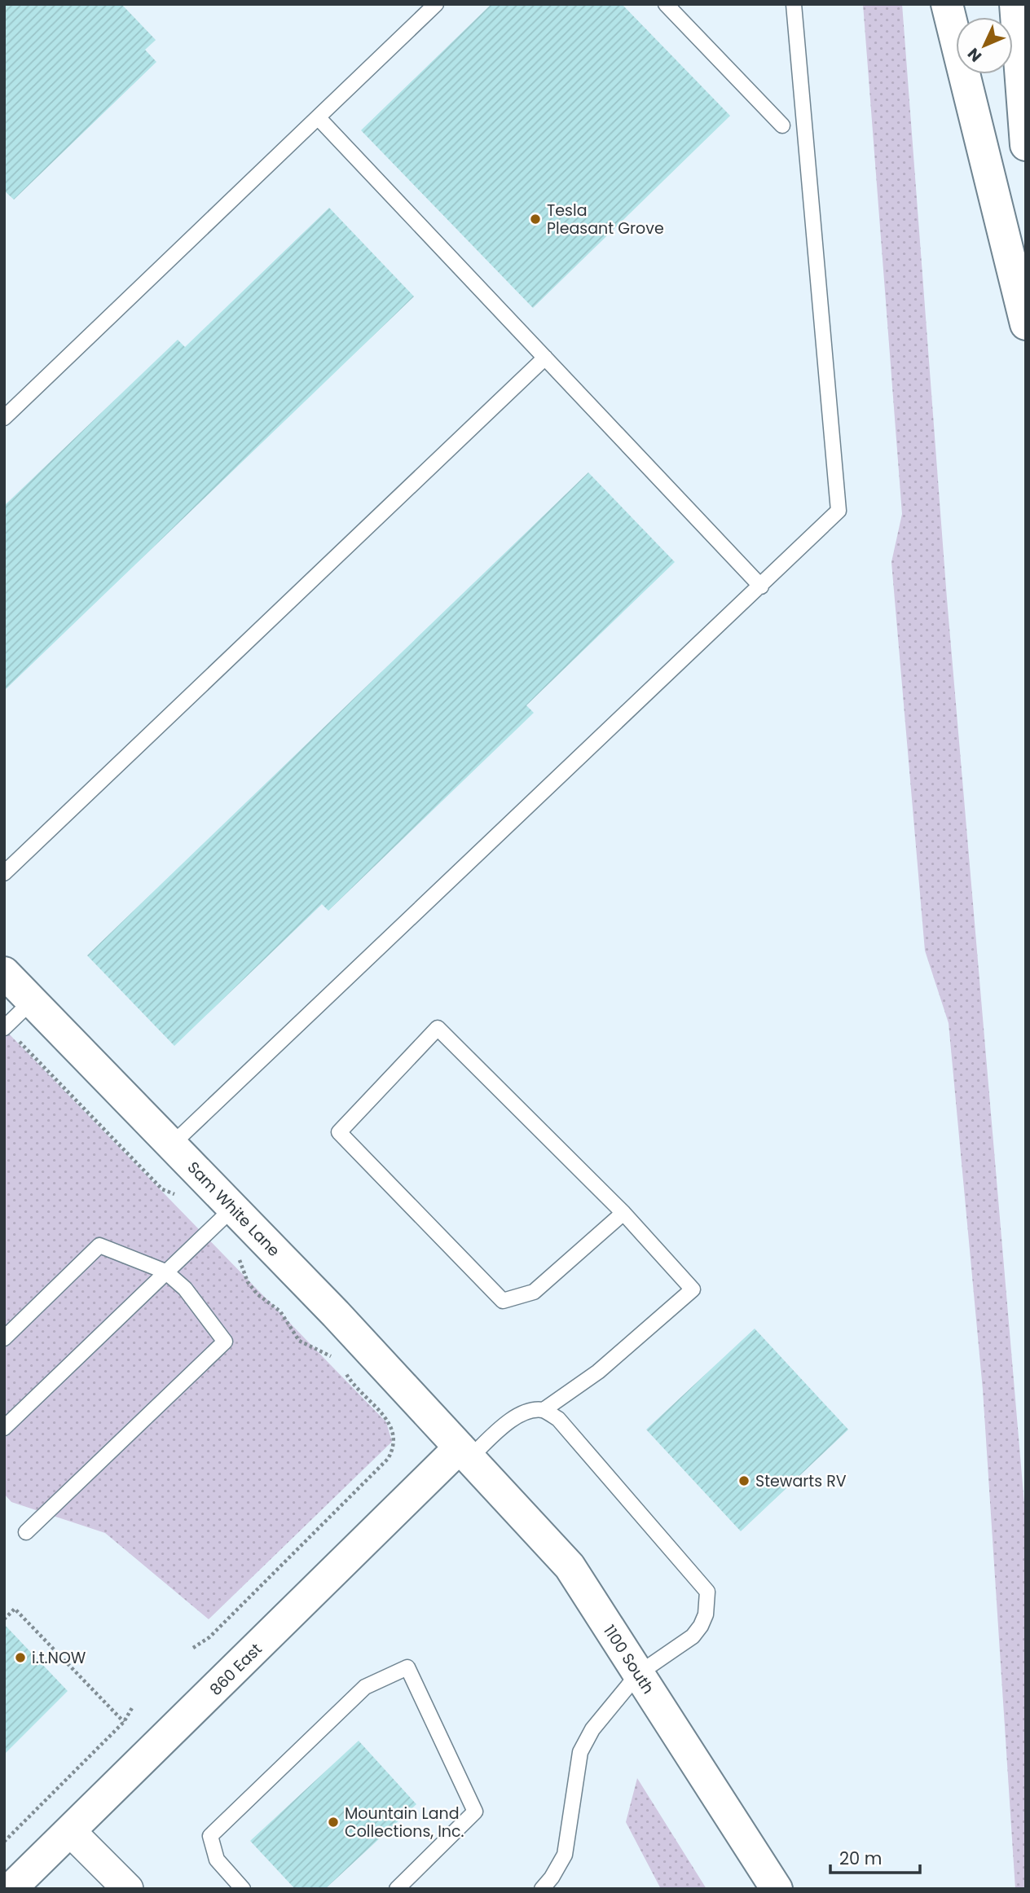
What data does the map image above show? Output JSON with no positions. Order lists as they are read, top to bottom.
{
  "streets": {
    "main road": ["Sam White Lane", "1100 South", "860 East"]
  },
  "crossings": [
    ["Sam White Lane", "1100 South"],
    ["Sam White Lane", "860 East"],
    ["1100 South", "860 East"]
  ],
  "places": [
    "Tesla Pleasant Grove",
    "Stewarts RV",
    "i.t.NOW",
    "Mountain Land Collections, Inc."
  ],
  "scale_bar": "20 m",
  "north": "bottom left"
}
